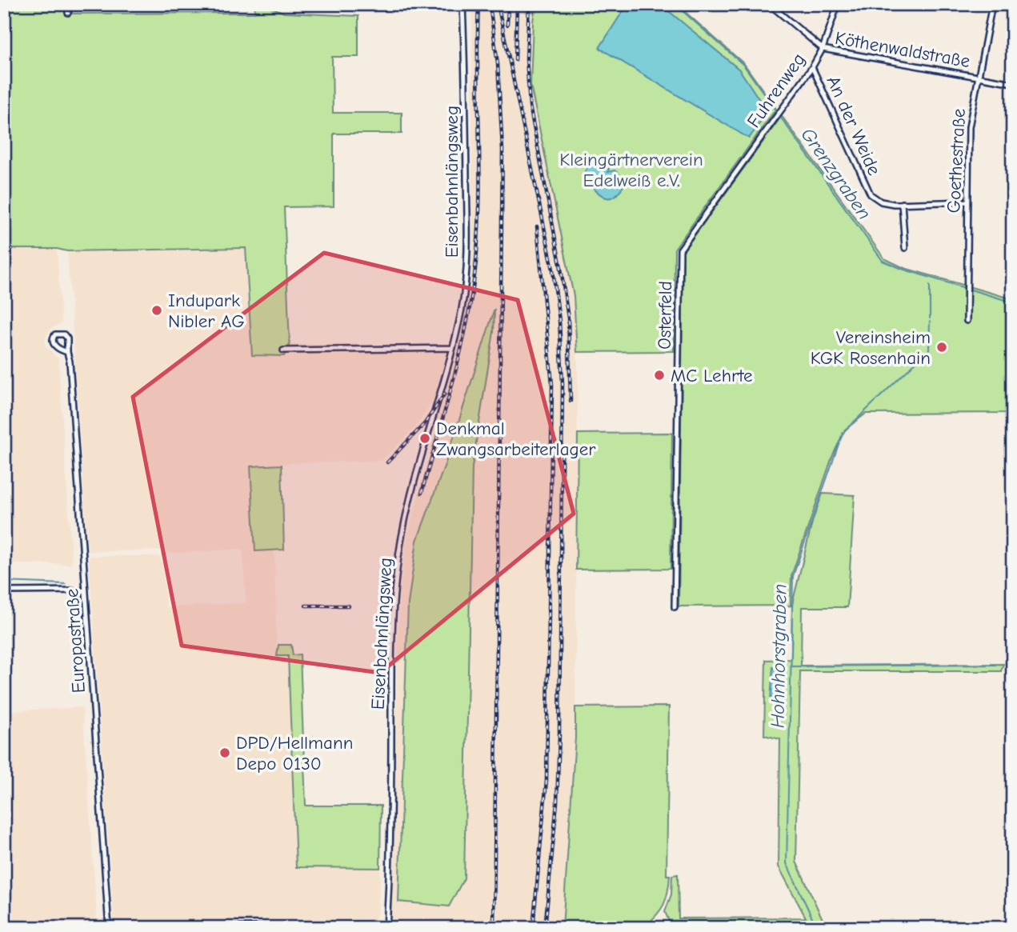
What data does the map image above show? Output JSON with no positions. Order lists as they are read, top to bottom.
{
  "streets": {
    "street": [
      "Köthenwaldstraße",
      "Fuhrenweg",
      "An der Weide",
      "Goethestraße",
      "Eisenbahnlängsweg",
      "Osterfeld",
      "Europastraße"
    ]
  },
  "crossings": [
    ["Köthenwaldstraße", "Fuhrenweg"],
    ["Köthenwaldstraße", "Goethestraße"],
    ["Fuhrenweg", "An der Weide"],
    ["Fuhrenweg", "Osterfeld"],
    ["An der Weide", "Goethestraße"]
  ],
  "water": ["Grenzgraben", "Hohnhorstgraben"],
  "parks": ["Kleingärtnerverein Edelweiß e.V."],
  "places": [
    "Indupark Nibler AG",
    "Vereinsheim KGK Rosenhain",
    "MC Lehrte",
    "Denkmal Zwangsarbeiterlager",
    "DPD/Hellmann Depo 0130"
  ]
}
